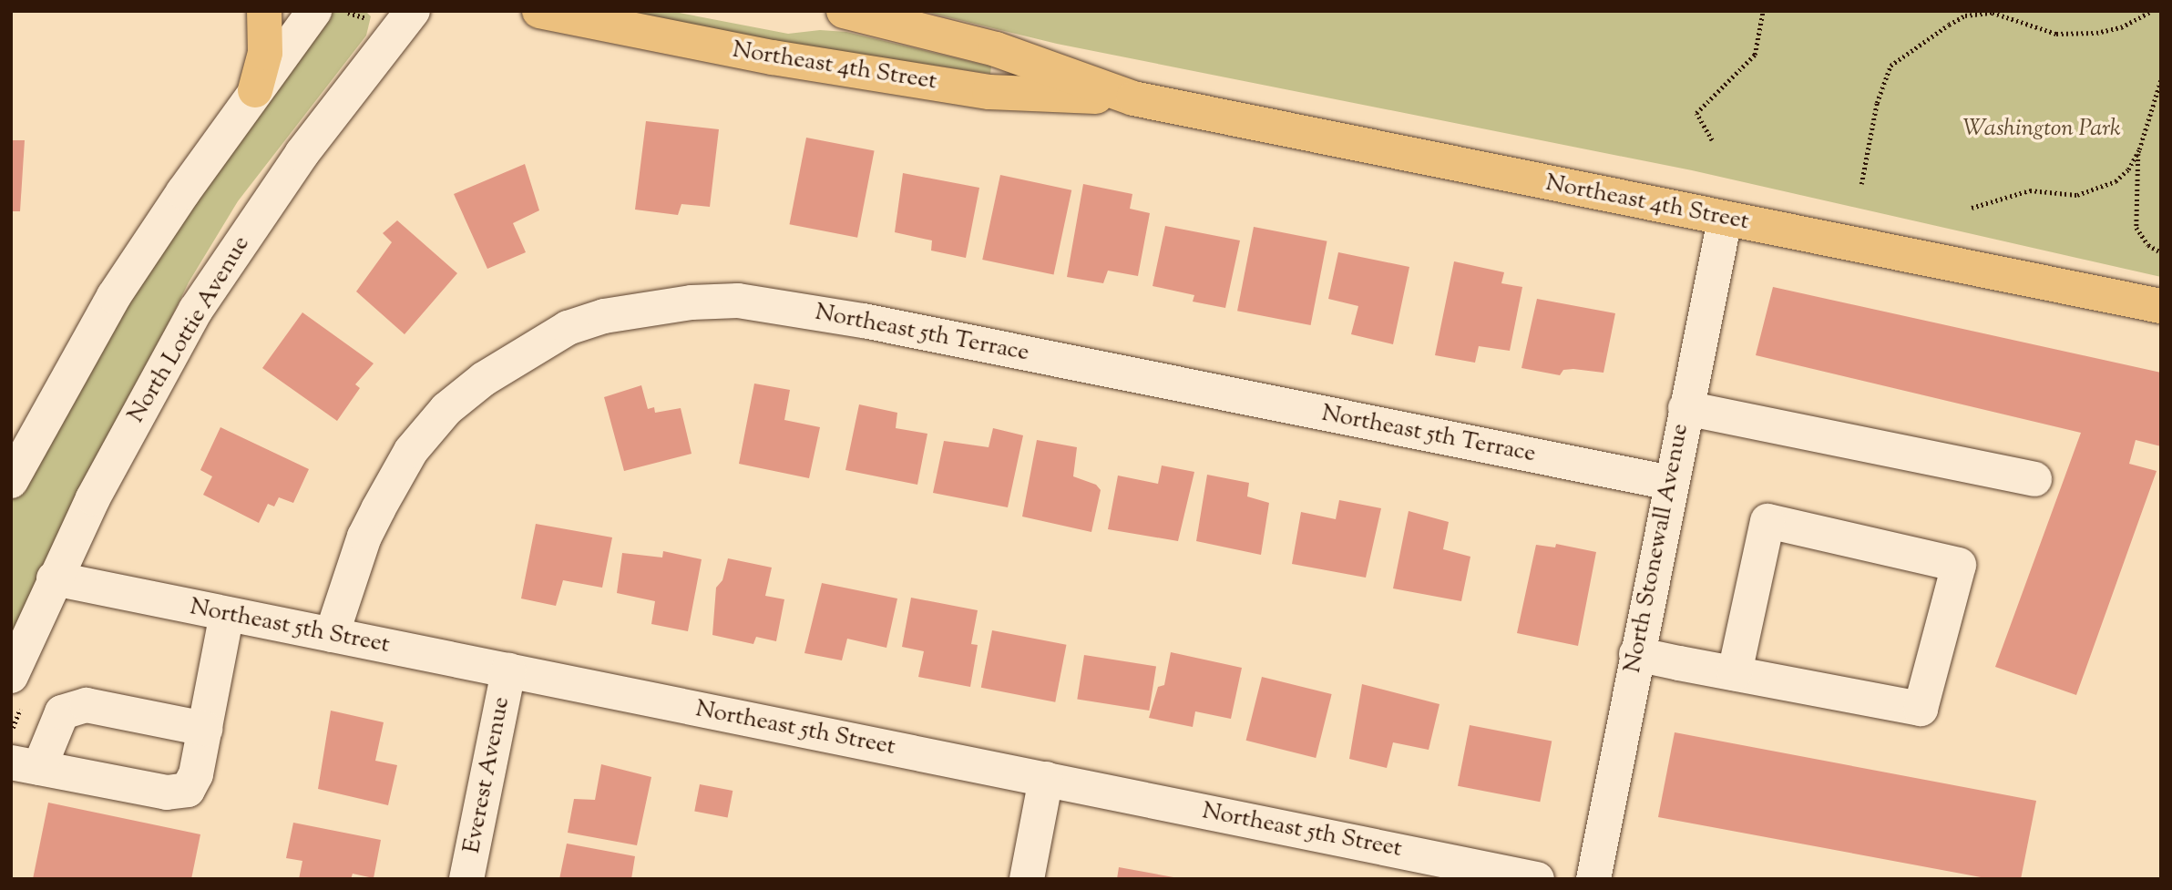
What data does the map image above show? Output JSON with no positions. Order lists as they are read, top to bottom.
{
  "streets": {
    "main road": ["Northeast 4th Street"],
    "street": [
      "North Lottie Avenue",
      "Northeast 5th Terrace",
      "North Stonewall Avenue",
      "Northeast 5th Street",
      "Everest Avenue"
    ]
  },
  "crossings": [
    ["Northeast 4th Street", "North Stonewall Avenue"],
    ["North Lottie Avenue", "Northeast 5th Street"],
    ["Northeast 5th Terrace", "North Stonewall Avenue"],
    ["Northeast 5th Terrace", "Northeast 5th Street"],
    ["Northeast 5th Street", "Everest Avenue"]
  ],
  "parks": ["Washington Park"]
}
